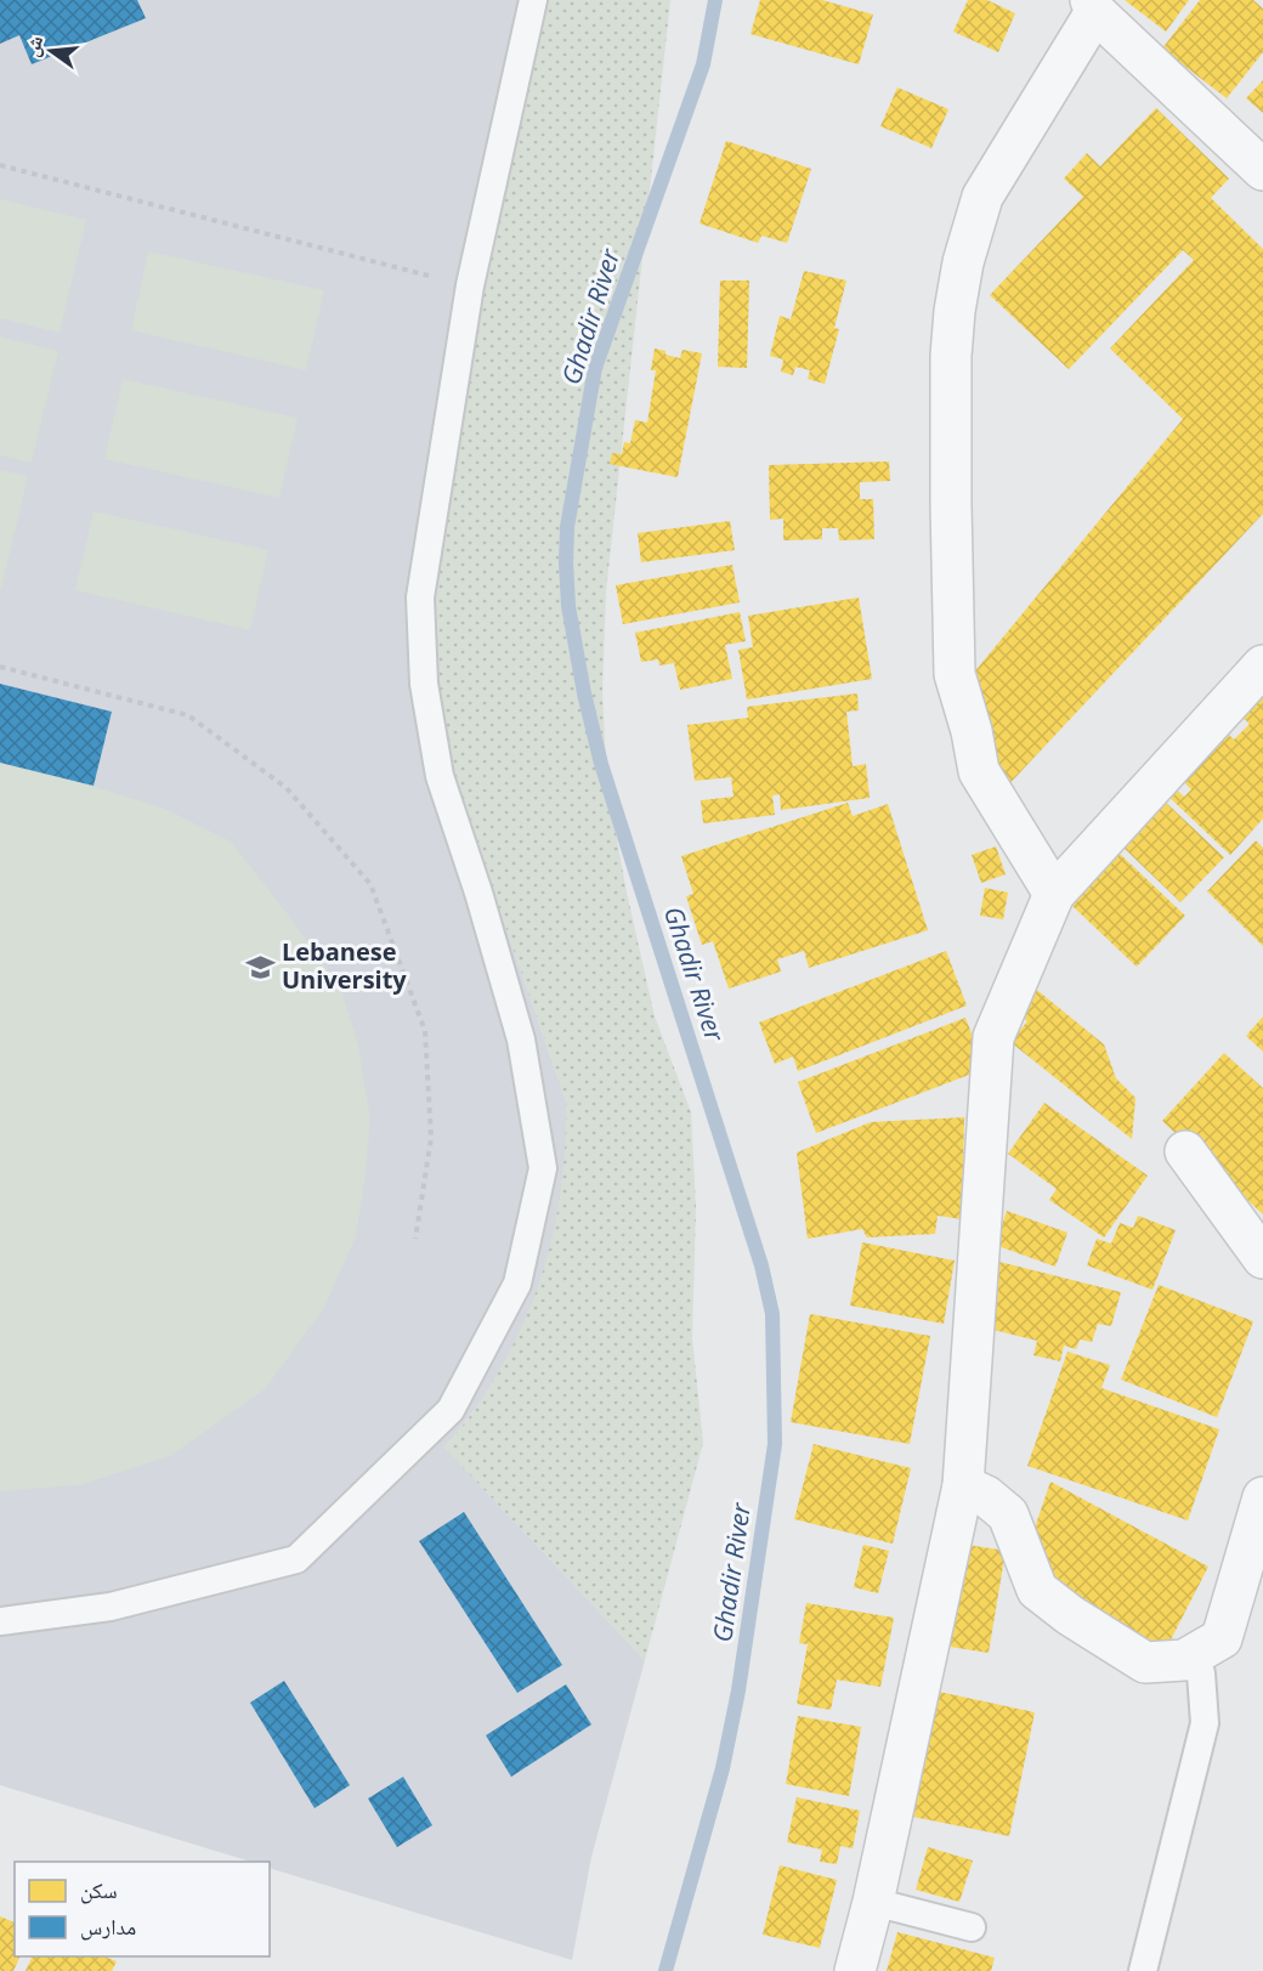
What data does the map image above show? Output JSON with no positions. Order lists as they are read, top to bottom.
{
  "water": ["Ghadir River"],
  "places": {
    "school or university": ["Lebanese University"]
  },
  "legend": ["سكن", "مدارس"],
  "north": "left"
}
